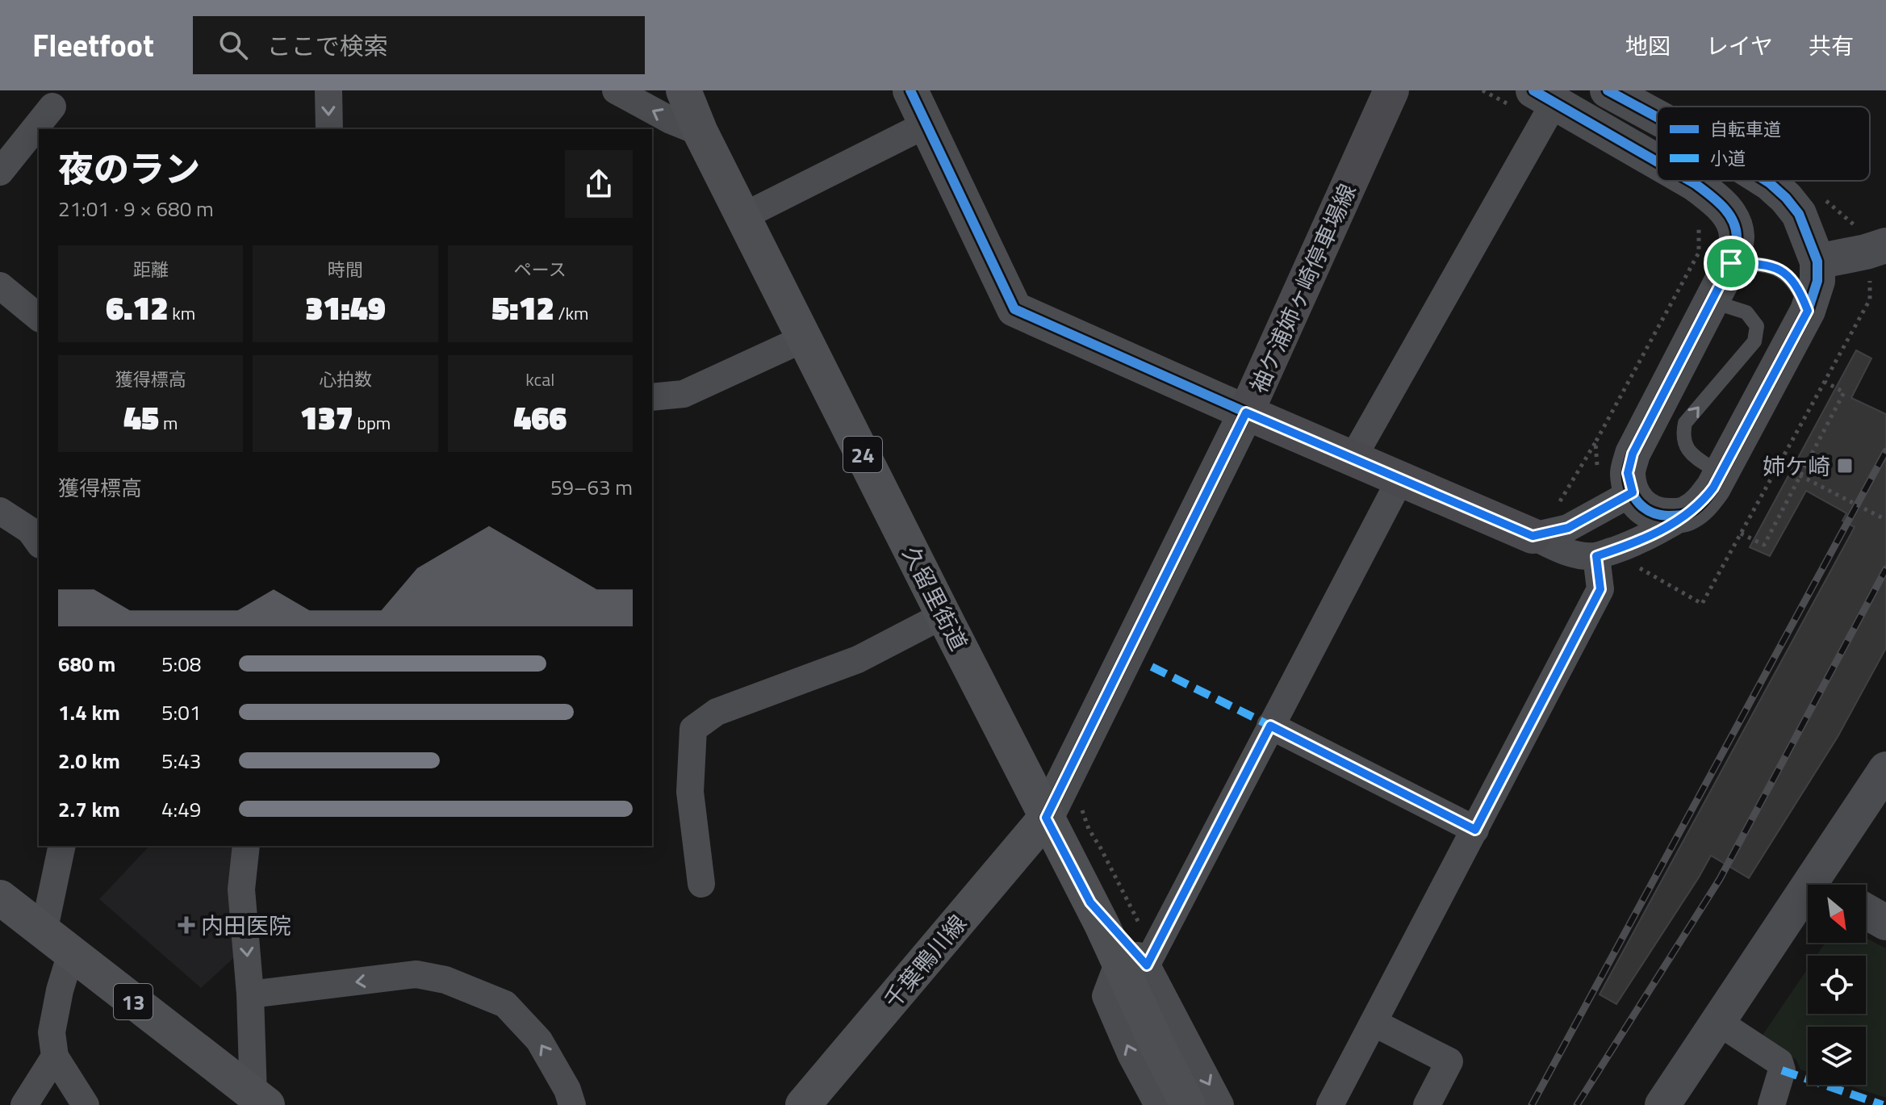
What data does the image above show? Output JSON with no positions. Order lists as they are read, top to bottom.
{
  "streets": {
    "main road": [
      "袖ケ浦姉ヶ崎停車場線",
      "24",
      "久留里街道",
      "千葉鴨川線",
      "13"
    ]
  },
  "crossings": [
    ["久留里街道", "千葉鴨川線"]
  ],
  "places": {
    "transit": ["姉ケ崎"],
    "health": ["内田医院"]
  },
  "legend": ["自転車道", "小道"],
  "north": "bottom right",
  "page": {
    "header": "Fleetfoot",
    "search": "ここで検索",
    "nav": ["地図", "レイヤ", "共有"],
    "heading": ["夜のラン", "21:01 · 9 × 680 m"],
    "stats": [
      ["距離", "6.12 km"],
      ["時間", "31:49"],
      ["ペース", "5:12 /km"],
      ["獲得標高", "45 m"],
      ["心拍数", "137 bpm"],
      ["kcal", "466"]
    ],
    "chart": ["獲得標高", "59–63 m"],
    "list": [
      {
        "name": "680 m",
        "note": "5:08"
      },
      {
        "name": "1.4 km",
        "note": "5:01"
      },
      {
        "name": "2.0 km",
        "note": "5:43"
      },
      {
        "name": "2.7 km",
        "note": "4:49"
      }
    ]
  }
}
